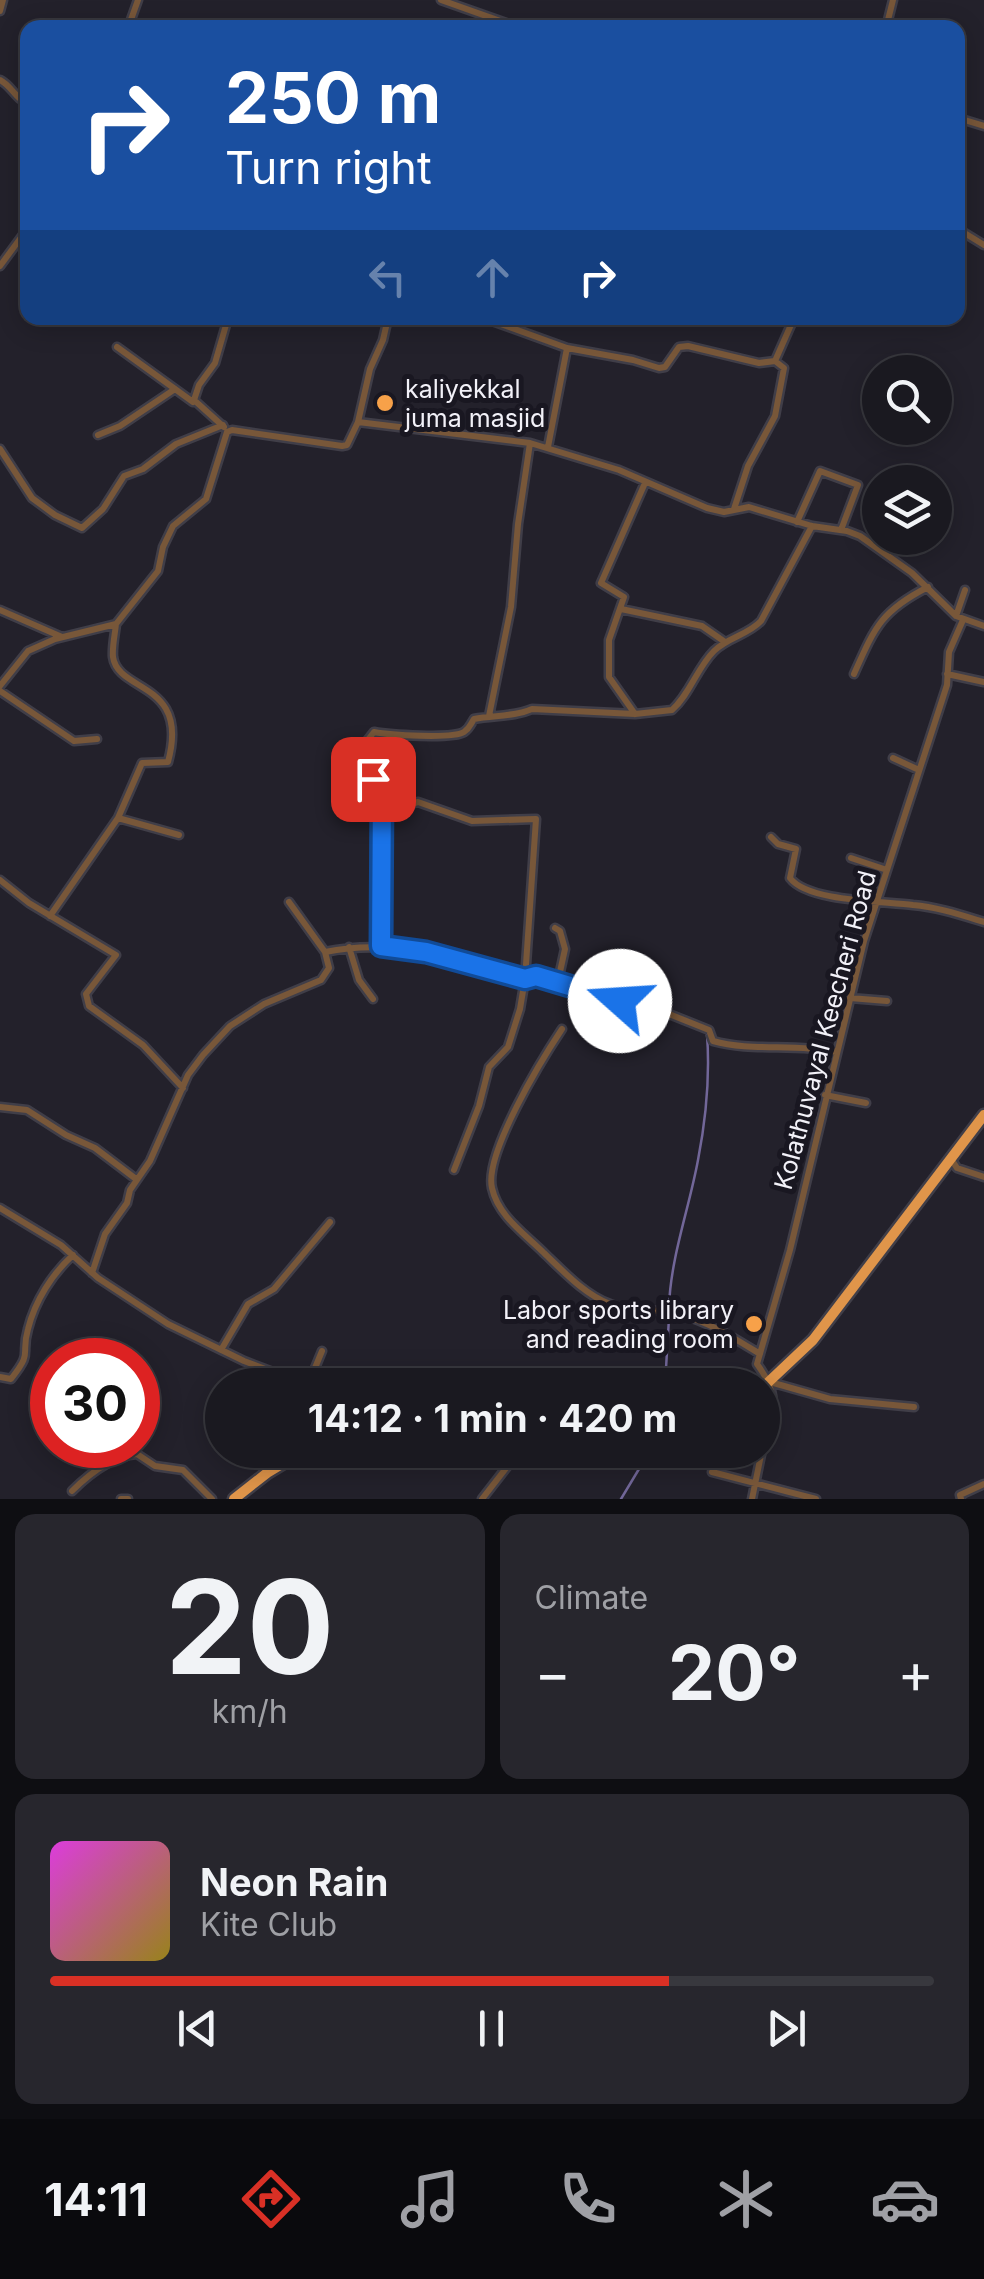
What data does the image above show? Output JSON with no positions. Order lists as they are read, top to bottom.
{
  "streets": {
    "street": ["Kolathuvayal Keecheri Road"]
  },
  "places": ["kaliyekkal juma masjid", "Labor sports library and reading room"],
  "page": {
    "turn": ["250 m", "Turn right"],
    "limit": "30",
    "trip": "14:12 · 1 min · 420 m",
    "tile": [
      ["20", "km/h"],
      "Climate"
    ],
    "heat": ["−", "20°", "+"],
    "song": ["Neon Rain", "Kite Club"],
    "tabs": "14:11"
  }
}
